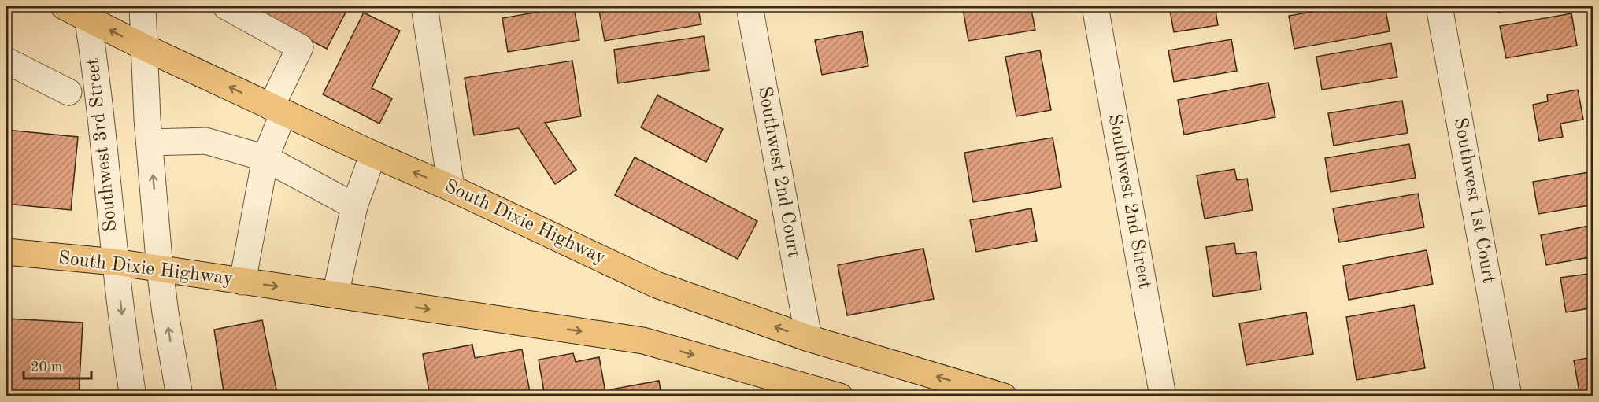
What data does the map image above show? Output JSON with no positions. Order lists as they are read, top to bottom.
{
  "streets": {
    "main road": ["South Dixie Highway"],
    "street": [
      "Southwest 3rd Street",
      "Southwest 2nd Court",
      "Southwest 1st Court",
      "Southwest 2nd Street"
    ]
  },
  "crossings": [
    ["Southwest 3rd Street", "South Dixie Highway"],
    ["Southwest 2nd Court", "South Dixie Highway"]
  ],
  "scale_bar": "20 m"
}
